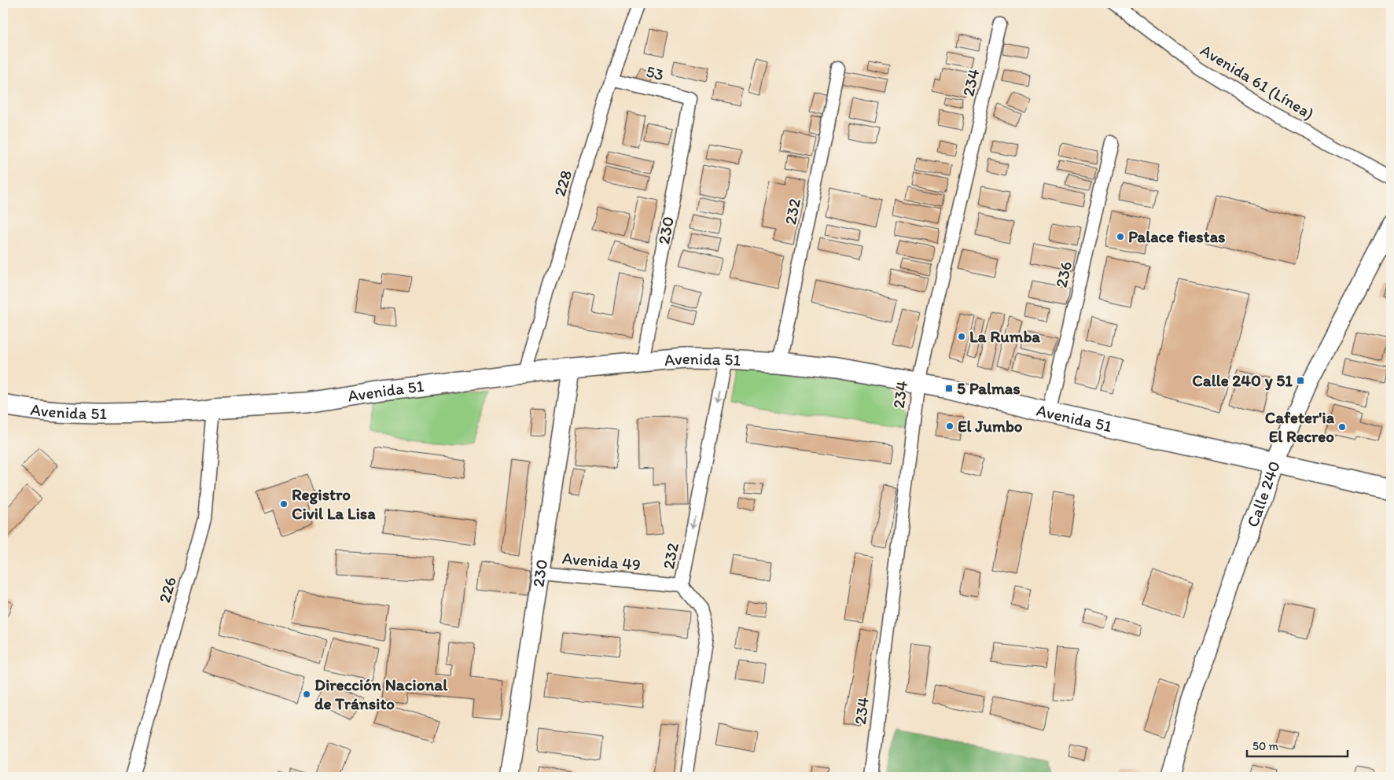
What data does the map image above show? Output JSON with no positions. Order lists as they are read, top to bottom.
{
  "streets": {
    "main road": ["Avenida 51"],
    "street": [
      "53",
      "Avenida 61 (Línea)",
      "234",
      "228",
      "232",
      "230",
      "236",
      "Calle 240",
      "Avenida 49",
      "226"
    ]
  },
  "crossings": [
    ["53", "228"],
    ["53", "230"],
    ["234", "Avenida 51"],
    ["228", "Avenida 51"],
    ["232", "Avenida 51"],
    ["232", "Avenida 49"],
    ["230", "Avenida 51"],
    ["230", "Avenida 49"],
    ["236", "Avenida 51"],
    ["Avenida 51", "Calle 240"],
    ["Avenida 51", "226"]
  ],
  "places": {
    "other": [
      "Palace fiestas",
      "La Rumba",
      "El Jumbo",
      "Cafeter'ia El Recreo",
      "Registro Civil La Lisa",
      "Dirección Nacional de Tránsito"
    ],
    "transit": ["Calle 240 y 51", "5 Palmas"]
  },
  "scale_bar": "50 m"
}
